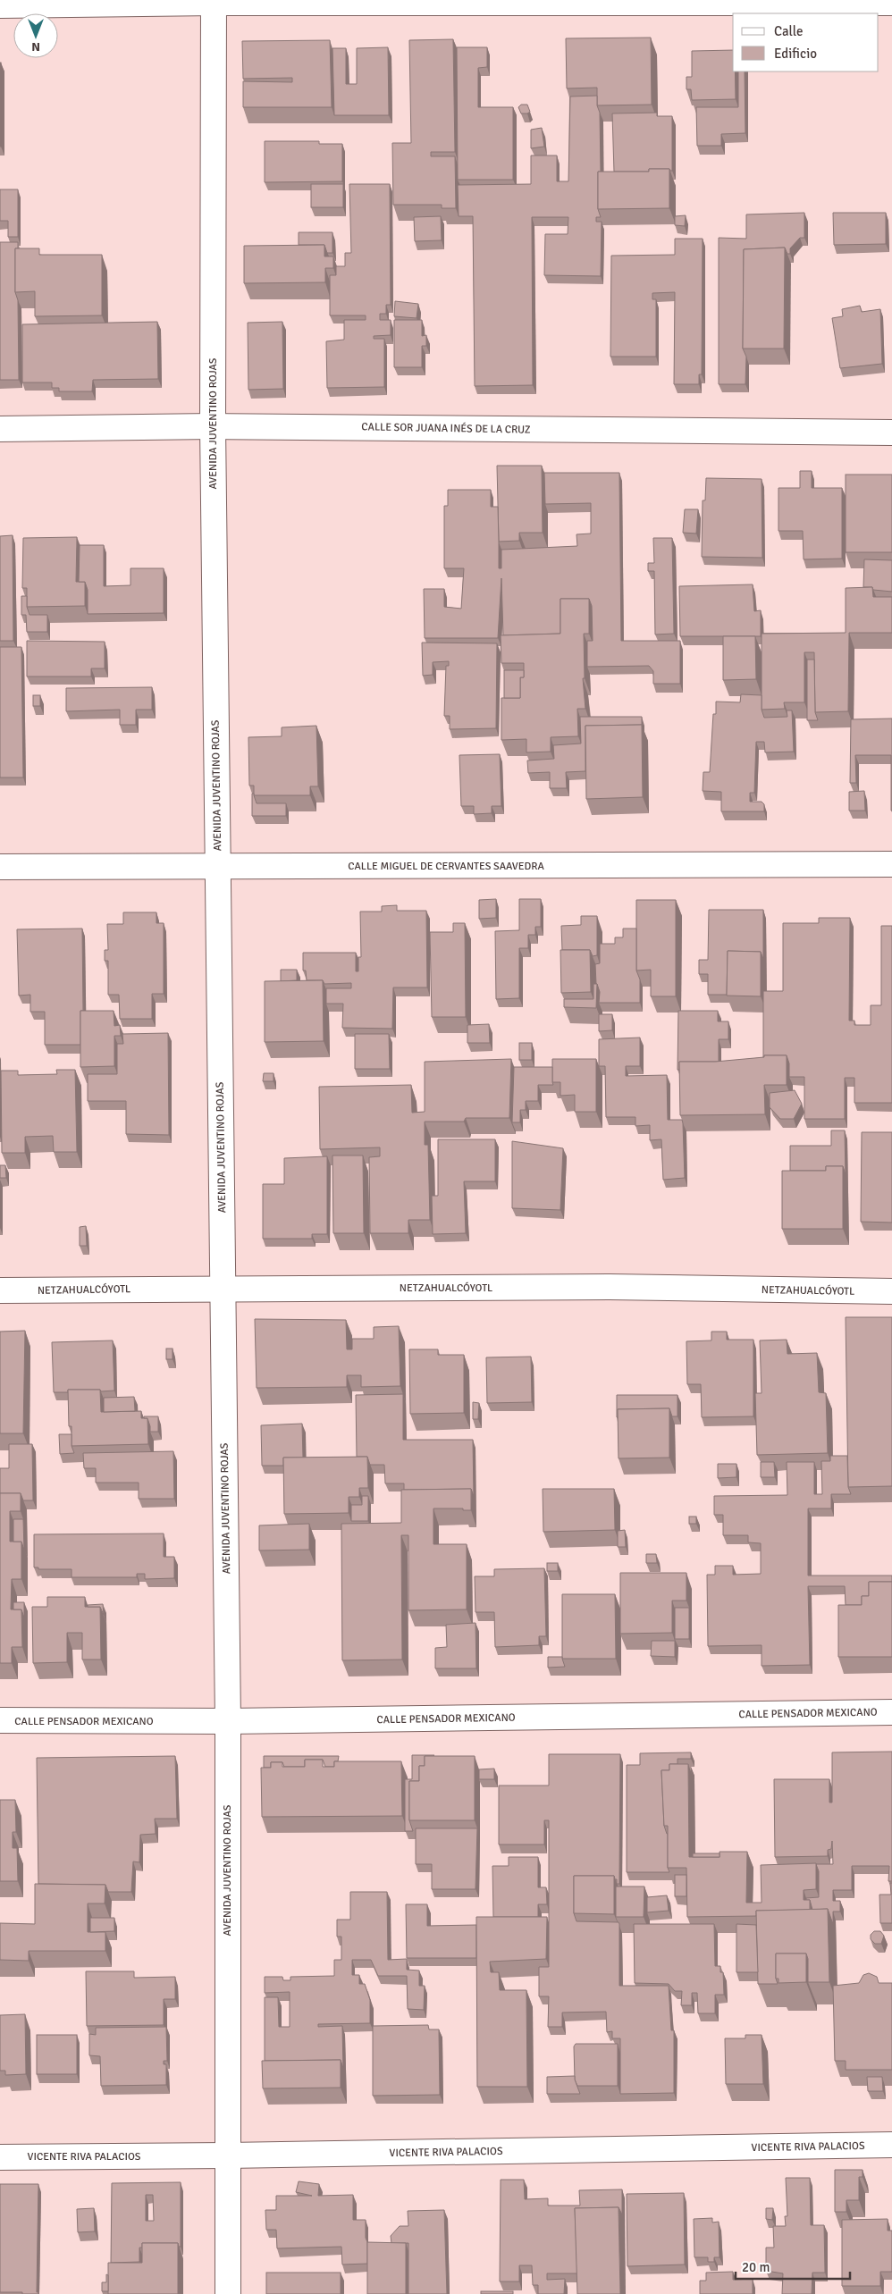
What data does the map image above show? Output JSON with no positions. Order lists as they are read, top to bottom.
{
  "streets": {
    "street": [
      "AVENIDA JUVENTINO ROJAS",
      "CALLE SOR JUANA INÉS DE LA CRUZ",
      "CALLE MIGUEL DE CERVANTES SAAVEDRA",
      "NETZAHUALCÓYOTL",
      "CALLE PENSADOR MEXICANO",
      "VICENTE RIVA PALACIOS"
    ]
  },
  "crossings": [
    ["AVENIDA JUVENTINO ROJAS", "CALLE SOR JUANA INÉS DE LA CRUZ"],
    ["AVENIDA JUVENTINO ROJAS", "CALLE MIGUEL DE CERVANTES SAAVEDRA"],
    ["AVENIDA JUVENTINO ROJAS", "NETZAHUALCÓYOTL"],
    ["AVENIDA JUVENTINO ROJAS", "CALLE PENSADOR MEXICANO"],
    ["AVENIDA JUVENTINO ROJAS", "VICENTE RIVA PALACIOS"]
  ],
  "legend": ["Calle", "Edificio"],
  "scale_bar": "20 m",
  "north": "bottom"
}
